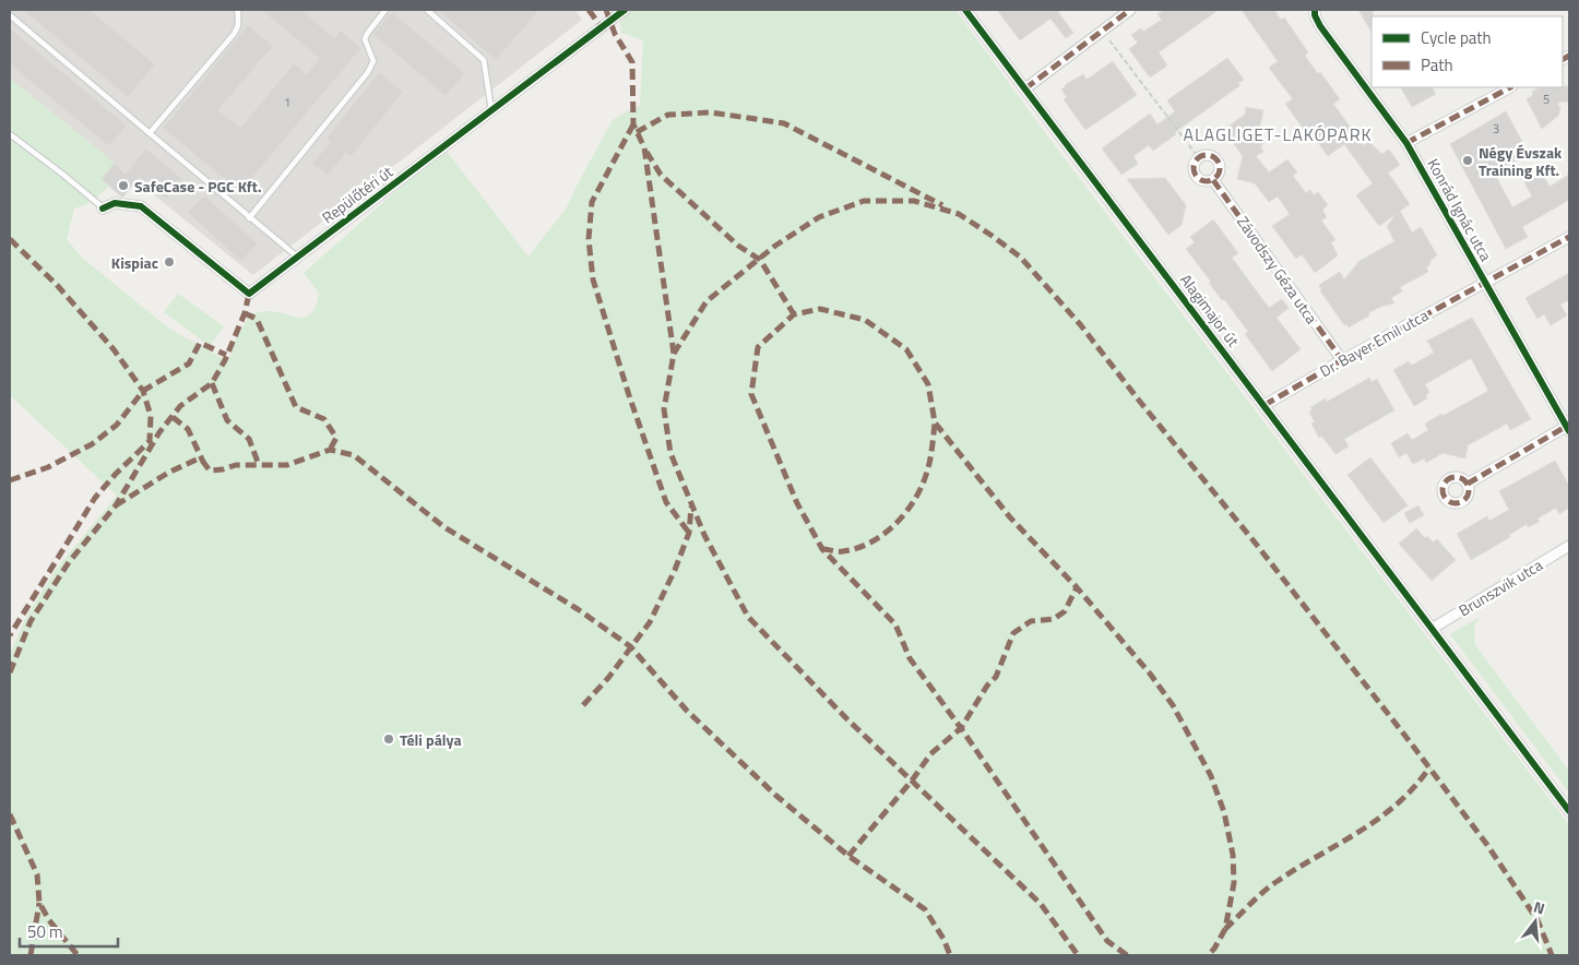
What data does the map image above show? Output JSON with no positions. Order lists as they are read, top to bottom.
{
  "streets": {
    "street": [
      "Repülőtéri út",
      "Konrád Ignác utca",
      "Závodszy Géza utca",
      "Alagimajor út",
      "Dr. Bayer Emil utca",
      "Brunszvik utca"
    ]
  },
  "crossings": [
    ["Konrád Ignác utca", "Dr. Bayer Emil utca"],
    ["Závodszy Géza utca", "Dr. Bayer Emil utca"],
    ["Alagimajor út", "Dr. Bayer Emil utca"],
    ["Alagimajor út", "Brunszvik utca"]
  ],
  "districts": ["ALAGLIGET-LAKÓPARK"],
  "places": [
    "Négy Évszak Training Kft.",
    "SafeCase - PGC Kft.",
    "Kispiac",
    "Téli pálya"
  ],
  "house_numbers": ["5", "1", "3"],
  "legend": ["Cycle path", "Path"],
  "scale_bar": "50 m",
  "north": "top"
}
